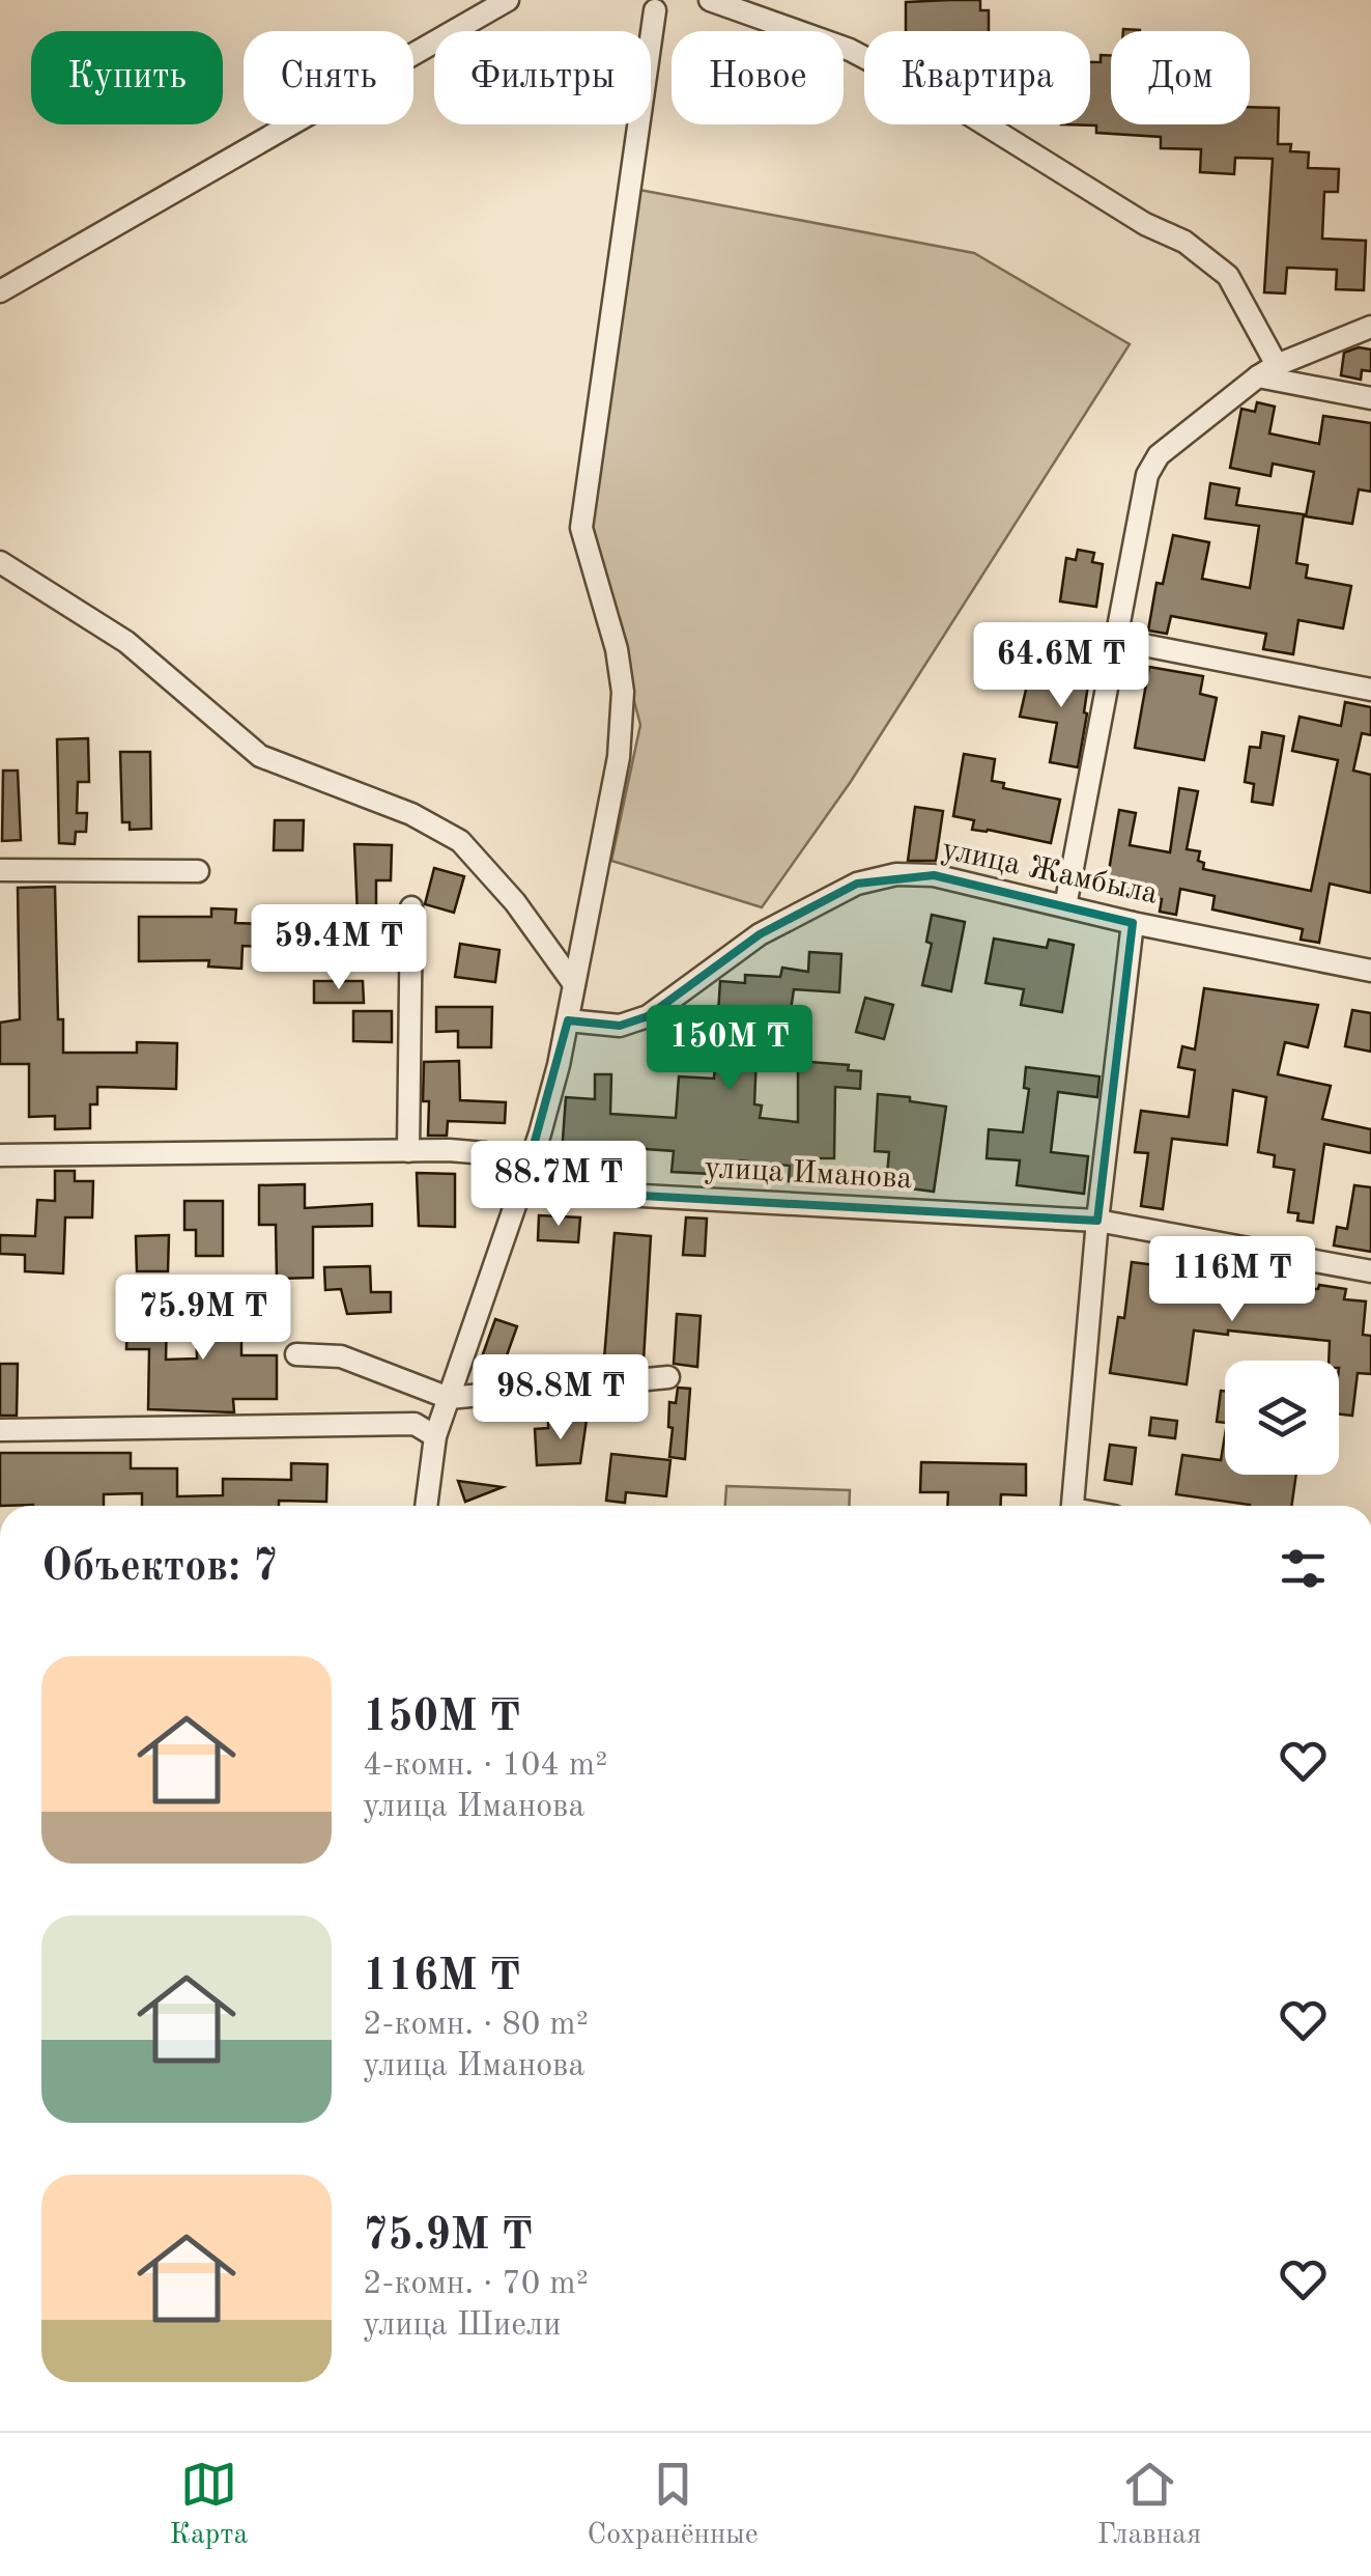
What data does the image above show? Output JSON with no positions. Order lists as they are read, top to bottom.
{
  "streets": {
    "street": ["улица Жамбыла", "улица Иманова"]
  },
  "page": {
    "chip": [
      "Купить",
      "Снять",
      "Фильтры",
      "Новое",
      "Квартира",
      "Дом"
    ],
    "price": [
      "64.6M ₸",
      "59.4M ₸",
      "150M ₸",
      "88.7M ₸",
      "116M ₸",
      "75.9M ₸",
      "98.8M ₸"
    ],
    "heading": "Объектов: 7",
    "list": [
      {
        "name": "150M ₸",
        "note": "4-комн. · 104 m² · улица Иманова"
      },
      {
        "name": "116M ₸",
        "note": "2-комн. · 80 m² · улица Иманова"
      },
      {
        "name": "75.9M ₸",
        "note": "2-комн. · 70 m² · улица Шиели"
      }
    ],
    "tabs": ["Карта", "Сохранённые", "Главная"]
  }
}
